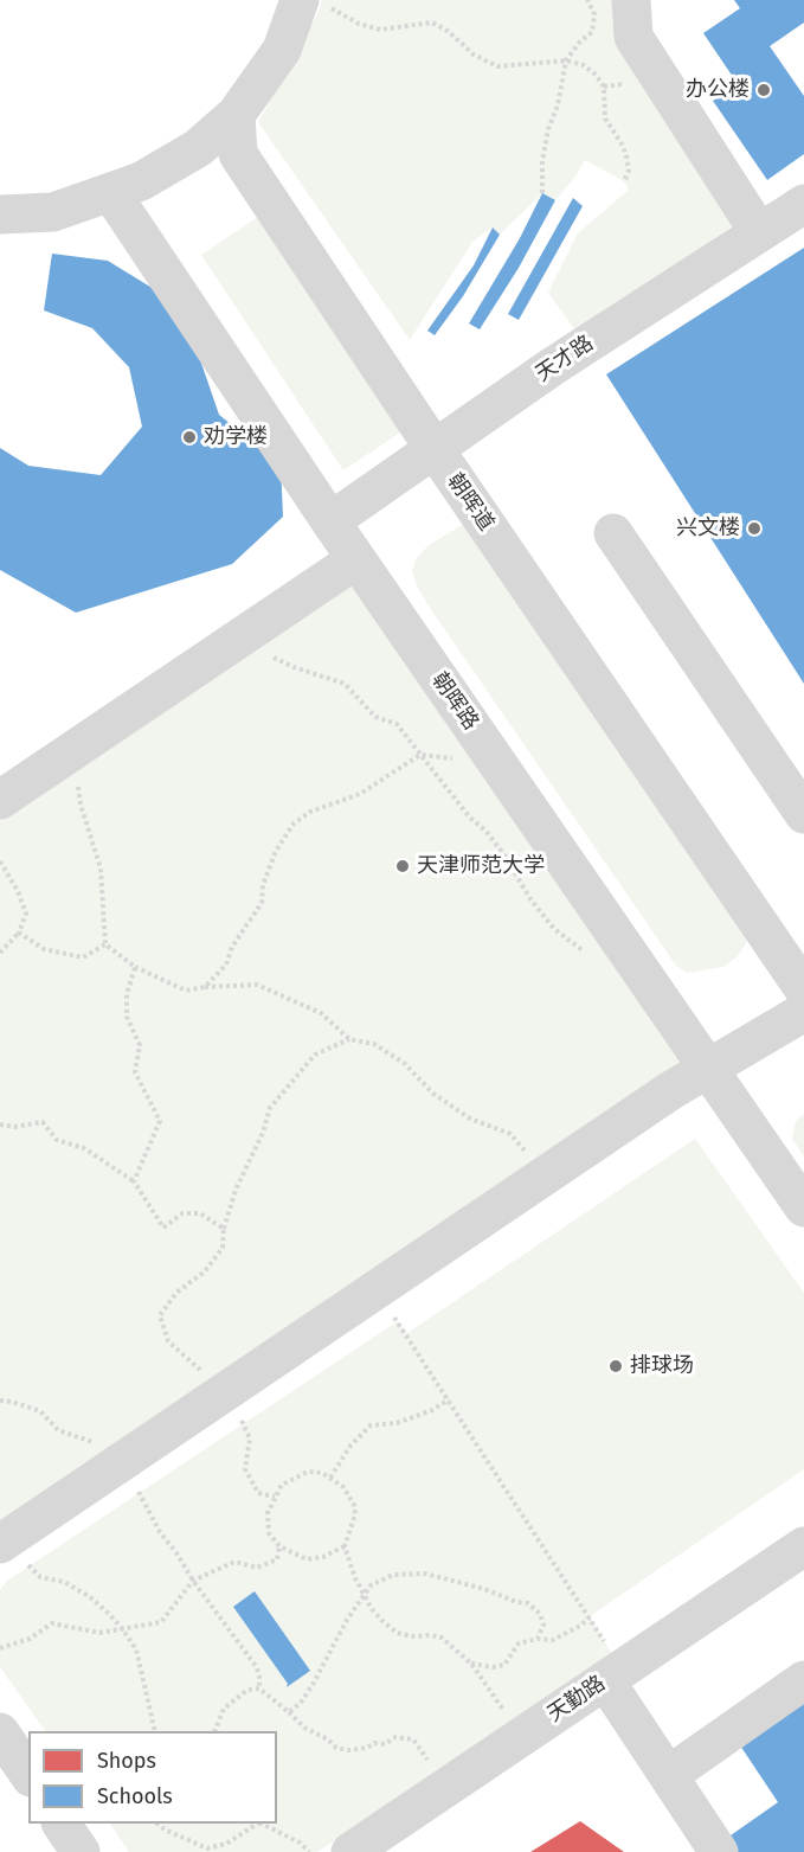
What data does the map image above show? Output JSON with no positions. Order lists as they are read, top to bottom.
{
  "streets": {
    "street": [
      "天才路",
      "朝晖道",
      "朝晖路",
      "天勤路"
    ]
  },
  "crossings": [
    ["天才路", "朝晖道"],
    ["天才路", "朝晖路"]
  ],
  "places": [
    "办公楼",
    "劝学楼",
    "兴文楼",
    "天津师范大学",
    "排球场"
  ],
  "legend": ["Shops", "Schools"]
}
